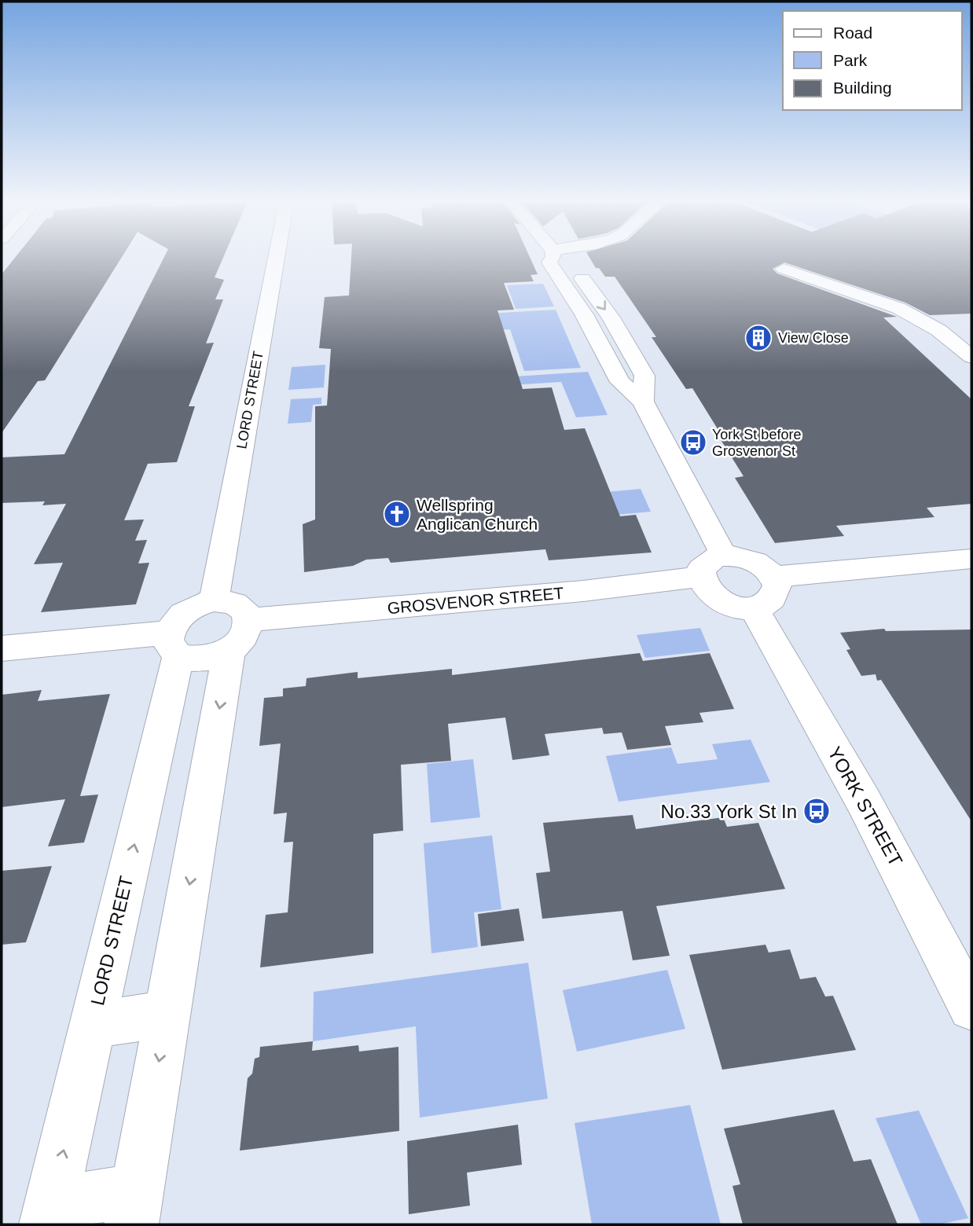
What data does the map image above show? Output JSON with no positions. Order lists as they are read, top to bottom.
{
  "streets": {
    "street": ["LORD STREET", "GROSVENOR STREET", "YORK STREET"]
  },
  "crossings": [
    ["LORD STREET", "GROSVENOR STREET"],
    ["GROSVENOR STREET", "YORK STREET"]
  ],
  "places": {
    "building": ["View Close"],
    "bus stop": ["York St before Grosvenor St", "No.33 York St In"],
    "church": ["Wellspring Anglican Church"]
  },
  "legend": ["Road", "Park", "Building"]
}
